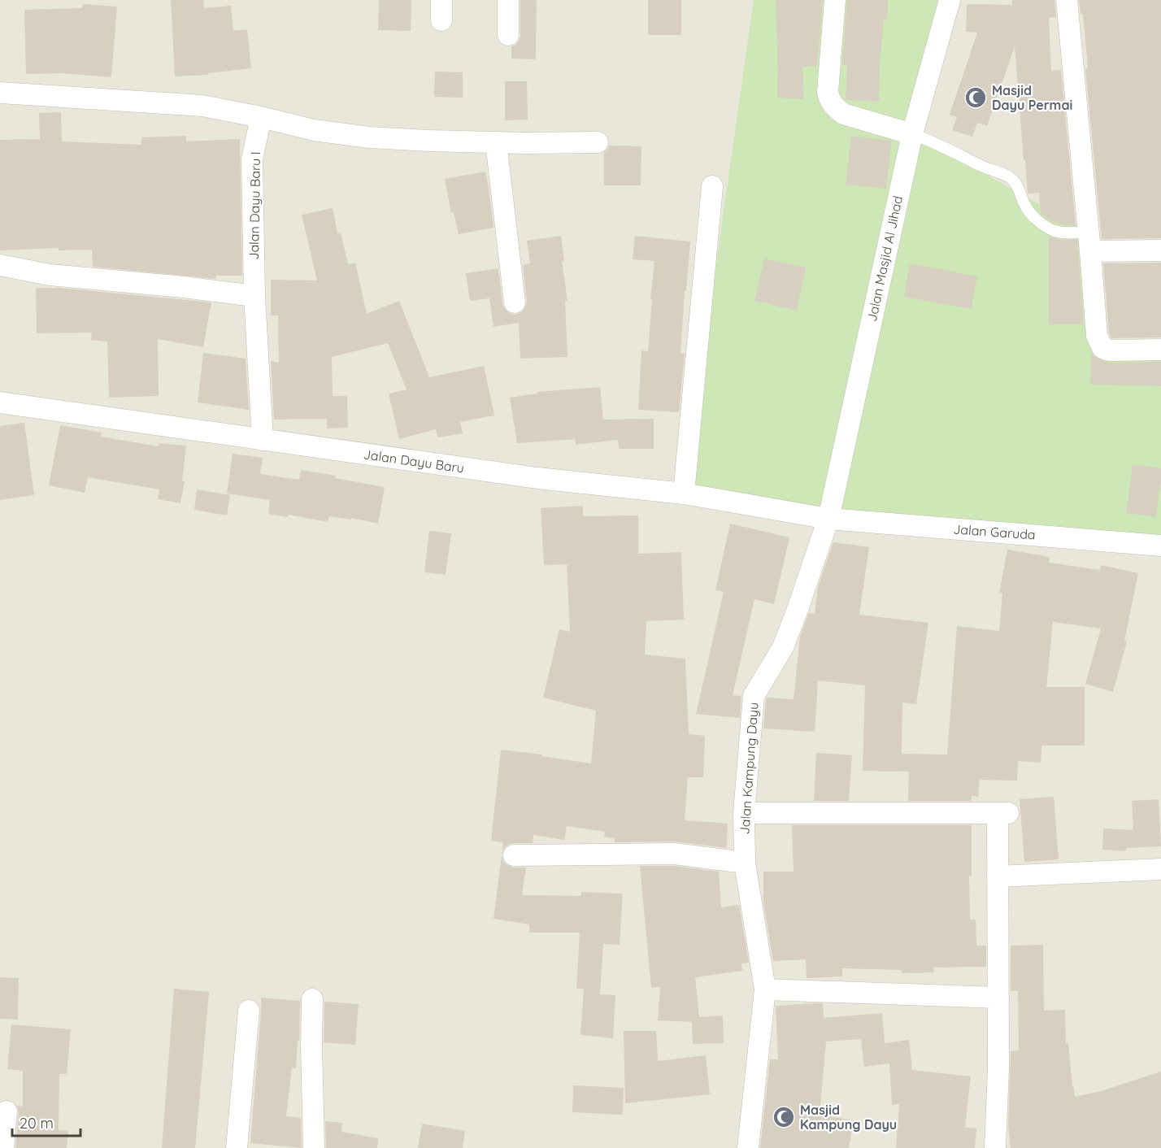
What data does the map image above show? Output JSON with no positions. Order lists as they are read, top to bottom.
{
  "streets": {
    "street": [
      "Jalan Dayu Baru I",
      "Jalan Masjid Al Jihad",
      "Jalan Dayu Baru",
      "Jalan Garuda",
      "Jalan Kampung Dayu"
    ]
  },
  "crossings": [
    ["Jalan Dayu Baru I", "Jalan Dayu Baru"],
    ["Jalan Masjid Al Jihad", "Jalan Dayu Baru"],
    ["Jalan Masjid Al Jihad", "Jalan Garuda"],
    ["Jalan Masjid Al Jihad", "Jalan Kampung Dayu"],
    ["Jalan Dayu Baru", "Jalan Garuda"],
    ["Jalan Dayu Baru", "Jalan Kampung Dayu"],
    ["Jalan Garuda", "Jalan Kampung Dayu"]
  ],
  "places": {
    "mosque": ["Masjid Dayu Permai", "Masjid Kampung Dayu"]
  },
  "scale_bar": "20 m"
}
